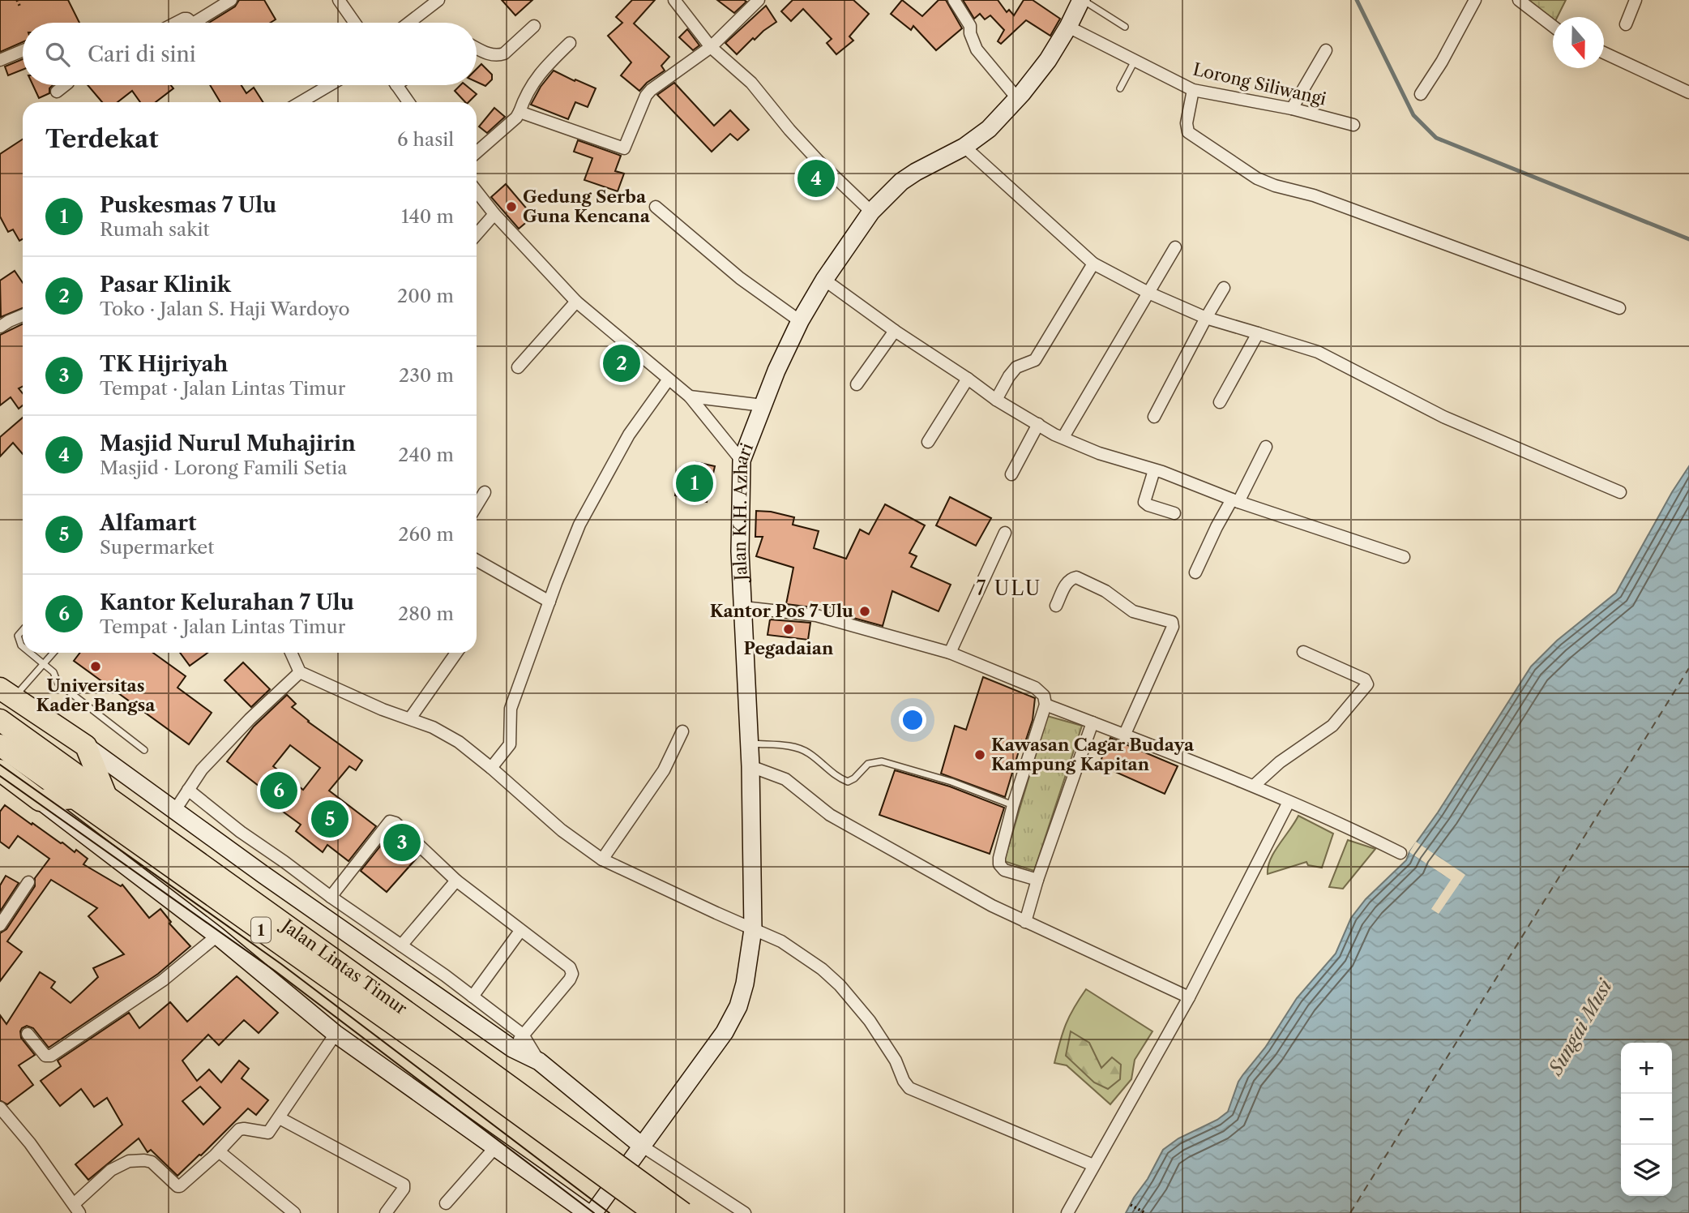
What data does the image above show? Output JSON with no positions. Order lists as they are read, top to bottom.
{
  "streets": {
    "highway": ["1", "Jalan Lintas Timur"],
    "street": ["Lorong Siliwangi", "Jalan K.H. Azhari"]
  },
  "crossings": [
    ["Lorong Siliwangi", "Jalan K.H. Azhari"]
  ],
  "districts": ["7 ULU"],
  "water": ["Sungai Musi"],
  "places": [
    "Gedung Serba Guna Kencana",
    "Kantor Pos 7 Ulu",
    "Pegadaian",
    "Universitas Kader Bangsa",
    "Kawasan Cagar Budaya Kampung Kapitan"
  ],
  "north": "bottom",
  "page": {
    "search": "Cari di sini",
    "heading": ["Terdekat", "6 hasil"],
    "pins": [
      "4",
      "2",
      "1",
      "6",
      "5",
      "3"
    ],
    "list": [
      {
        "mark": "1",
        "name": "Puskesmas 7 Ulu",
        "note": "Rumah sakit",
        "value": "140 m"
      },
      {
        "mark": "2",
        "name": "Pasar Klinik",
        "note": "Toko · Jalan S. Haji Wardoyo",
        "value": "200 m"
      },
      {
        "mark": "3",
        "name": "TK Hijriyah",
        "note": "Tempat · Jalan Lintas Timur",
        "value": "230 m"
      },
      {
        "mark": "4",
        "name": "Masjid Nurul Muhajirin",
        "note": "Masjid · Lorong Famili Setia",
        "value": "240 m"
      },
      {
        "mark": "5",
        "name": "Alfamart",
        "note": "Supermarket",
        "value": "260 m"
      },
      {
        "mark": "6",
        "name": "Kantor Kelurahan 7 Ulu",
        "note": "Tempat · Jalan Lintas Timur",
        "value": "280 m"
      }
    ],
    "map_buttons": ["+", "−"]
  }
}
